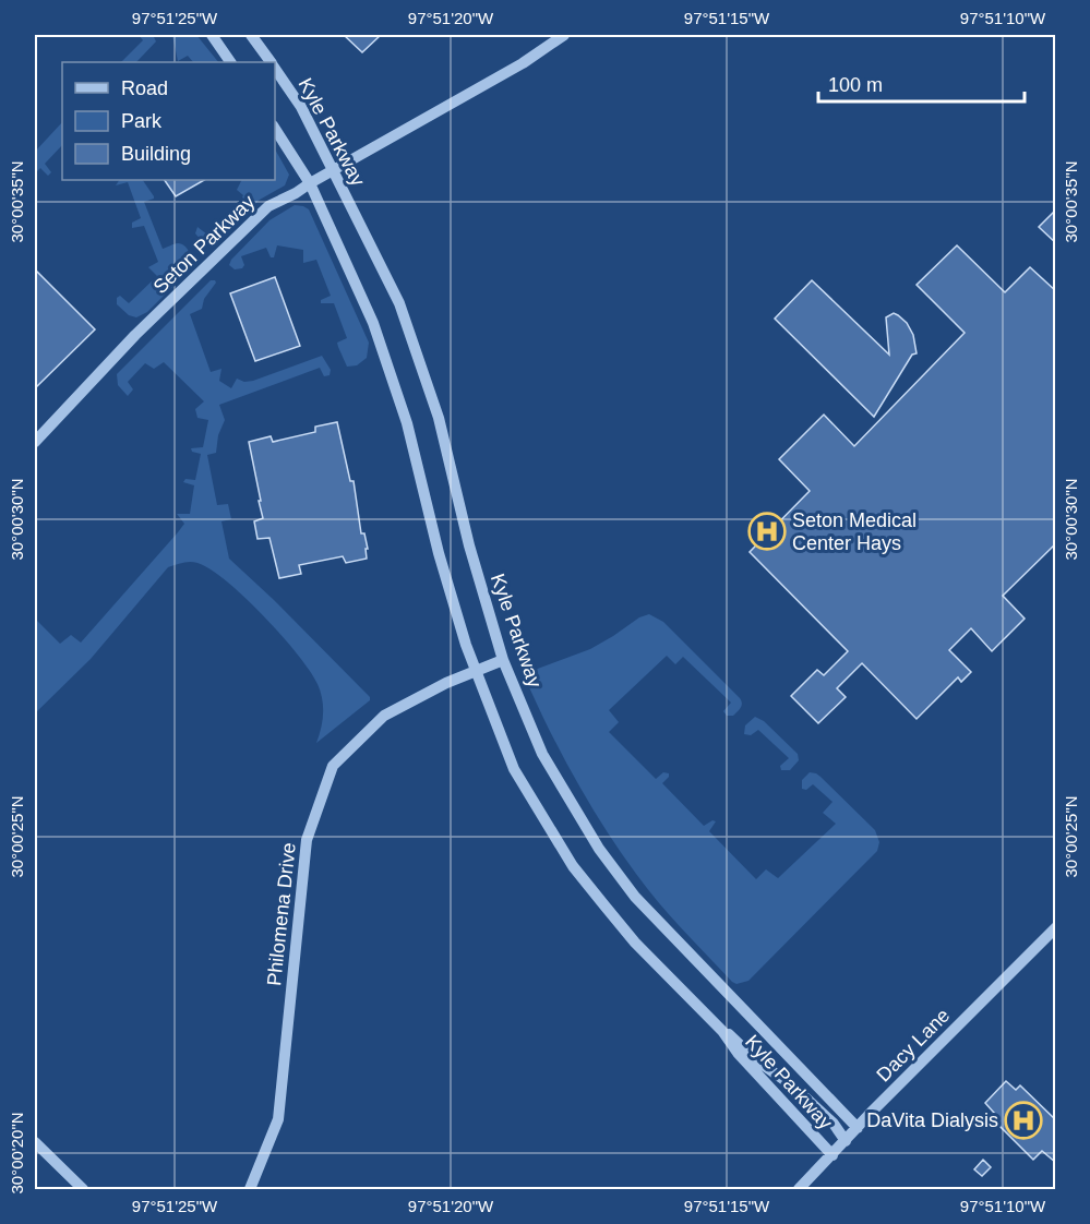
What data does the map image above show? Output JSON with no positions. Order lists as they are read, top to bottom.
{
  "streets": {
    "street": [
      "Kyle Parkway",
      "Seton Parkway",
      "Philomena Drive",
      "Dacy Lane"
    ]
  },
  "crossings": [
    ["Kyle Parkway", "Seton Parkway"],
    ["Kyle Parkway", "Philomena Drive"],
    ["Kyle Parkway", "Dacy Lane"]
  ],
  "places": {
    "hospital": ["Seton Medical Center Hays", "DaVita Dialysis"]
  },
  "legend": ["Road", "Park", "Building"],
  "scale_bar": "100 m",
  "coordinates": [
    "97°51'25\"W",
    "97°51'20\"W",
    "97°51'15\"W",
    "97°51'10\"W",
    "30°00'35\"N",
    "30°00'30\"N",
    "30°00'25\"N",
    "30°00'20\"N"
  ]
}
